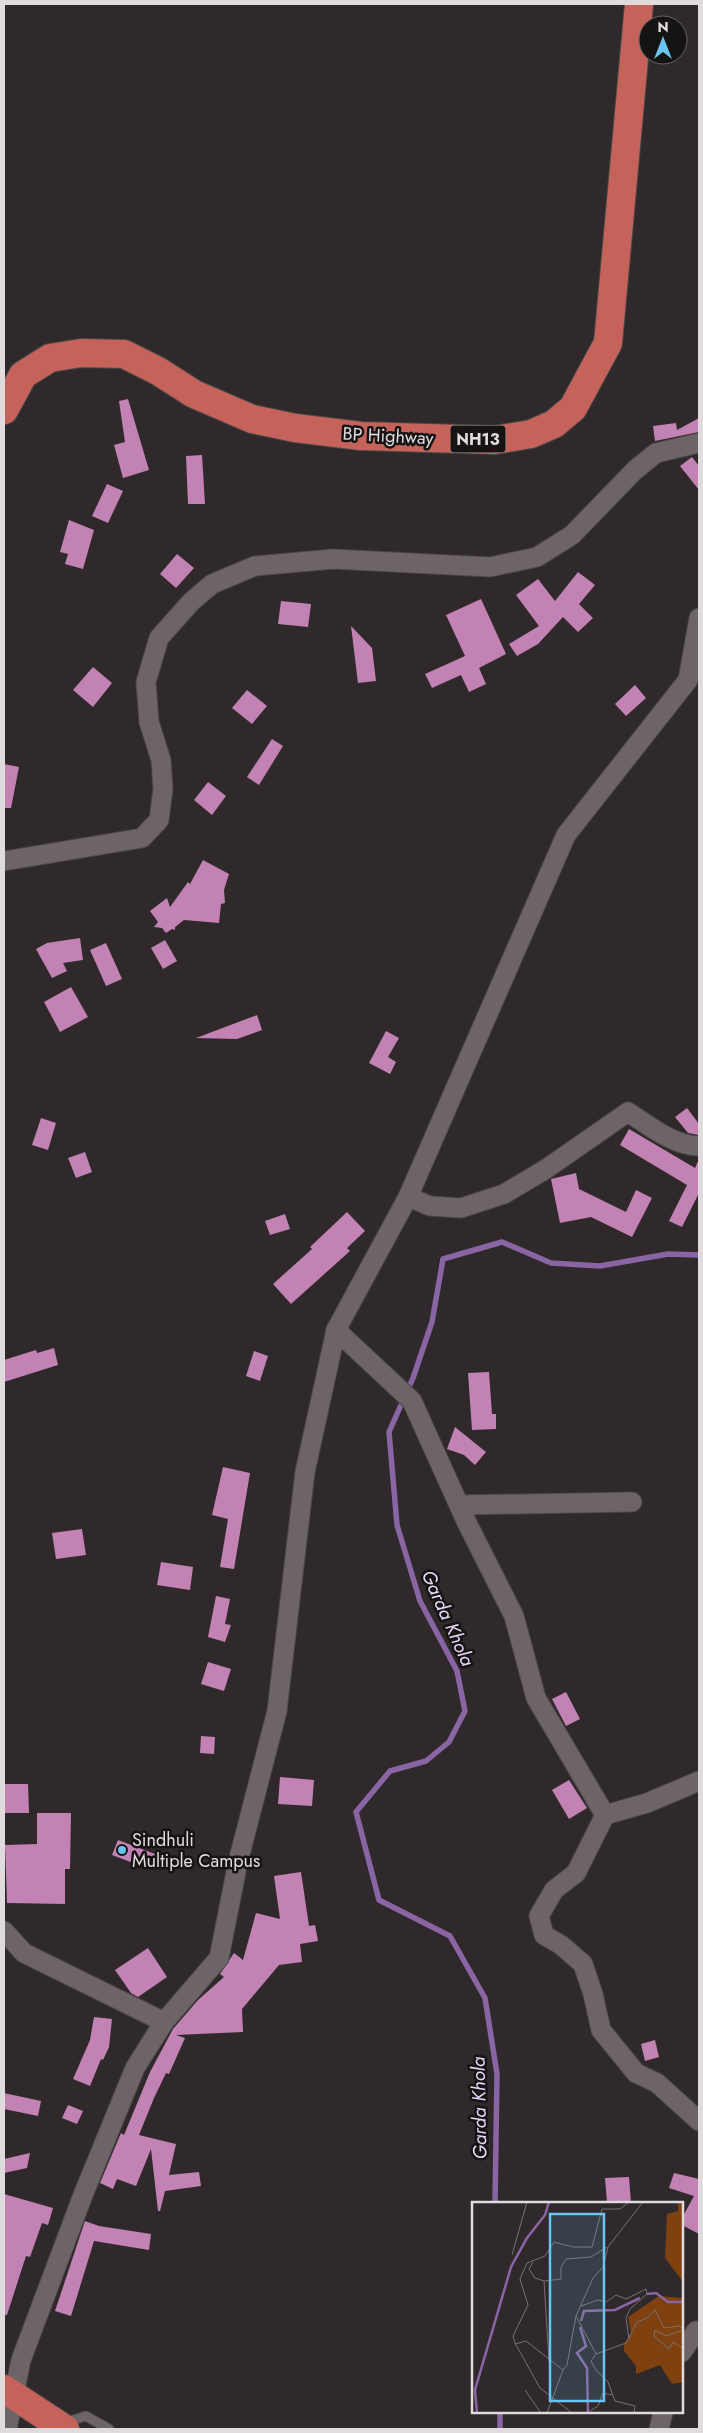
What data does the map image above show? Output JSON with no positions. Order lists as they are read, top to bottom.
{
  "streets": {
    "highway": ["BP Highway", "NH13"]
  },
  "water": ["Garda Khola"],
  "places": ["Sindhuli Multiple Campus"],
  "north": "top"
}
